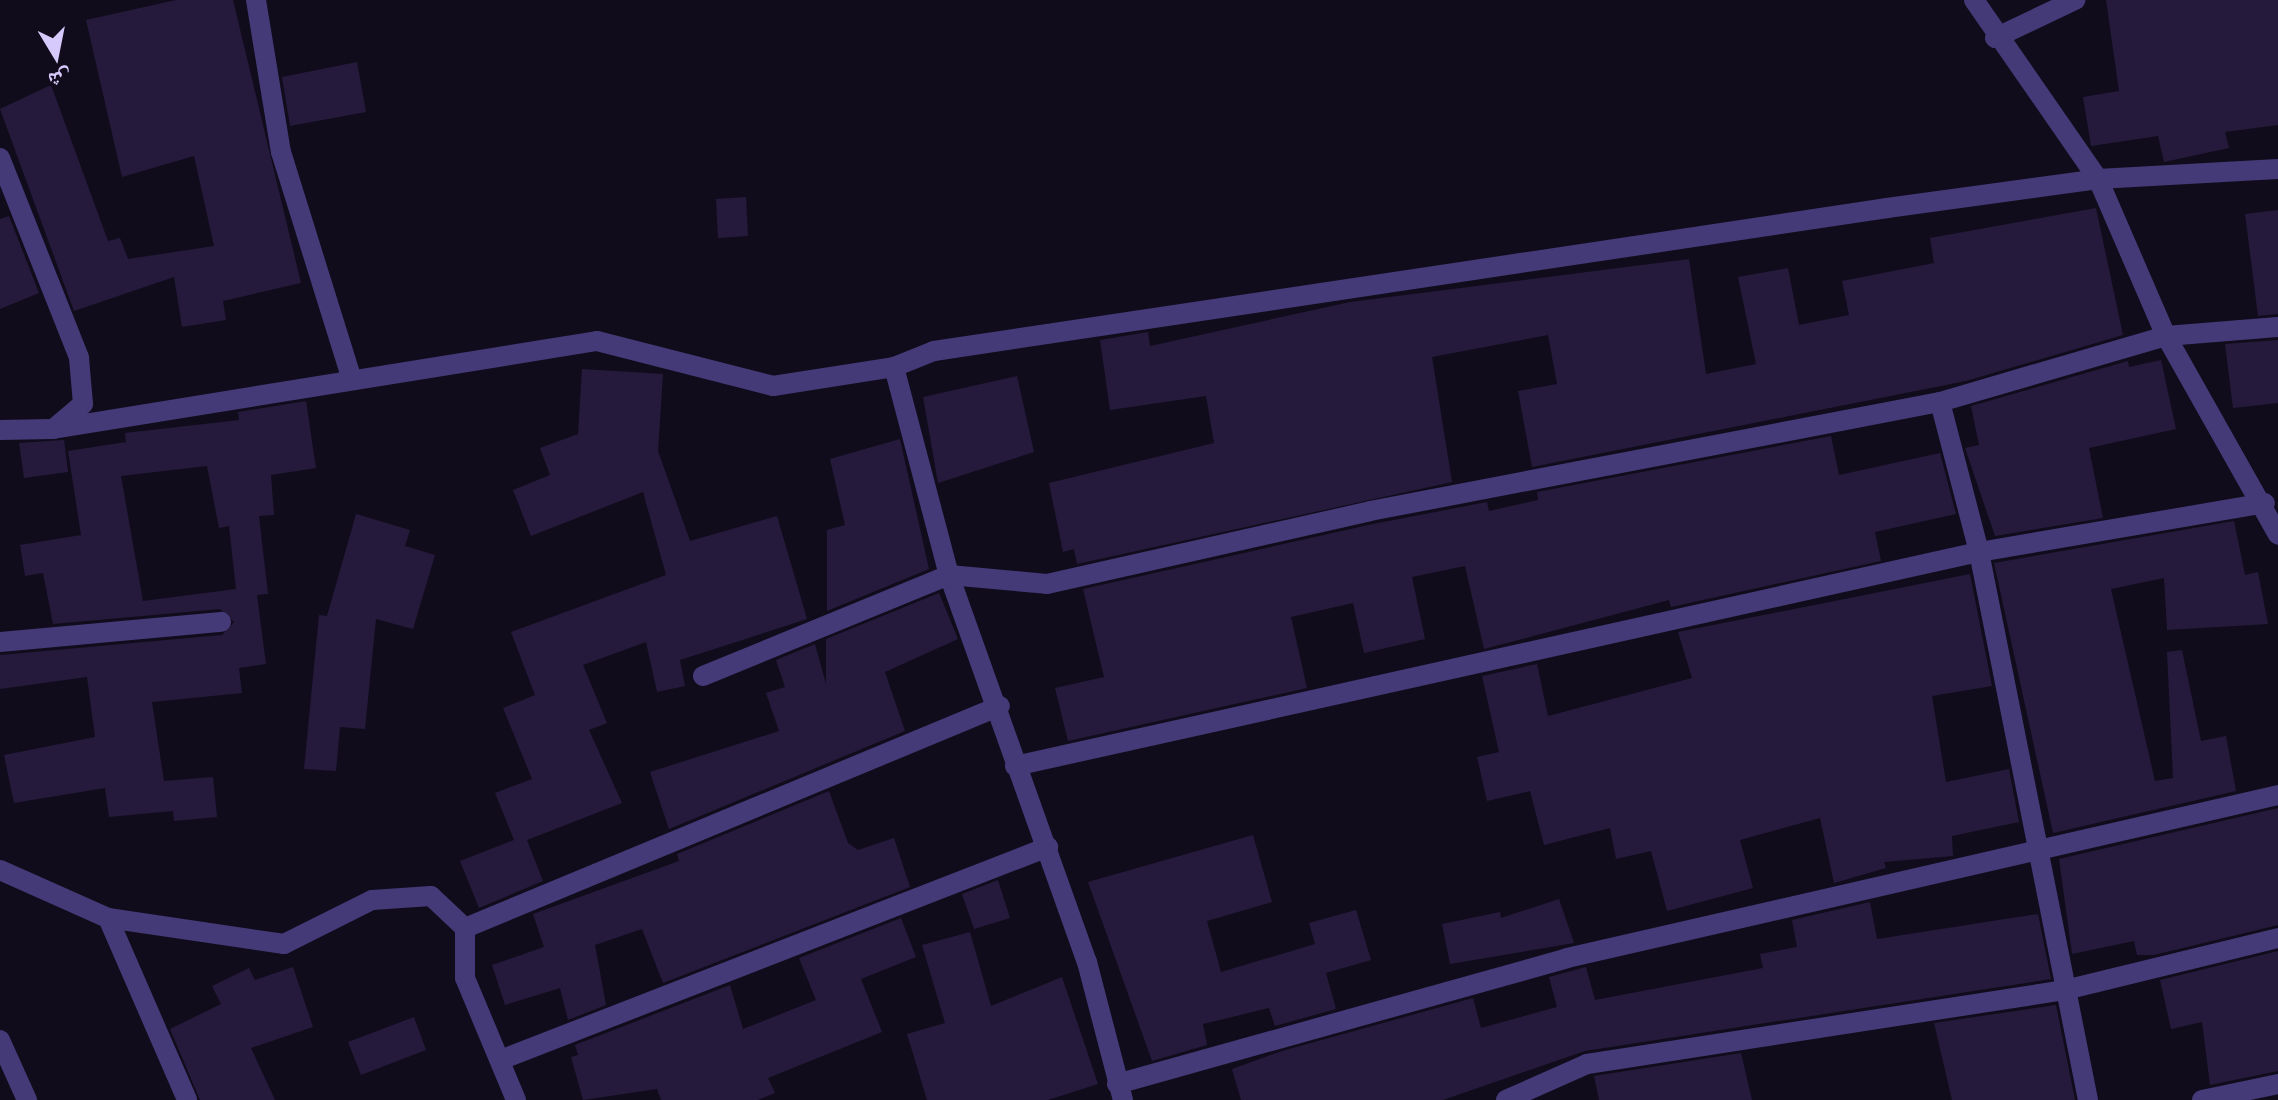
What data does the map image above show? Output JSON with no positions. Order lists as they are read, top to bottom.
{
  "north": "bottom"
}
